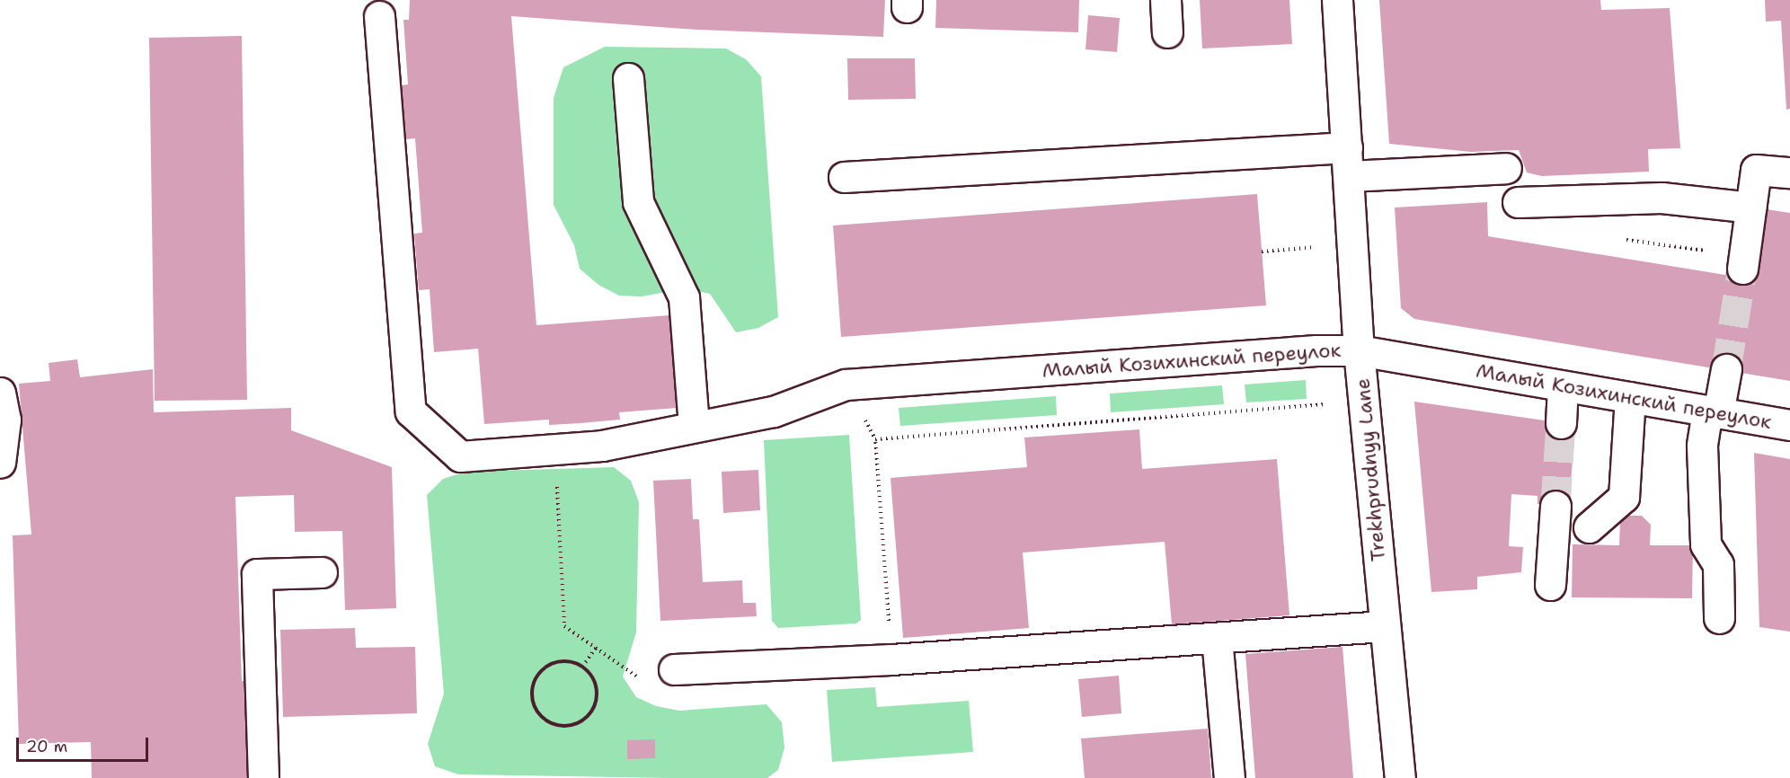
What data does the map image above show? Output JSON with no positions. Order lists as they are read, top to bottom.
{
  "streets": {
    "street": ["Малый Козихинский переулок", "Trekhprudnyy Lane"]
  },
  "crossings": [
    ["Малый Козихинский переулок", "Trekhprudnyy Lane"]
  ],
  "scale_bar": "20 m"
}
